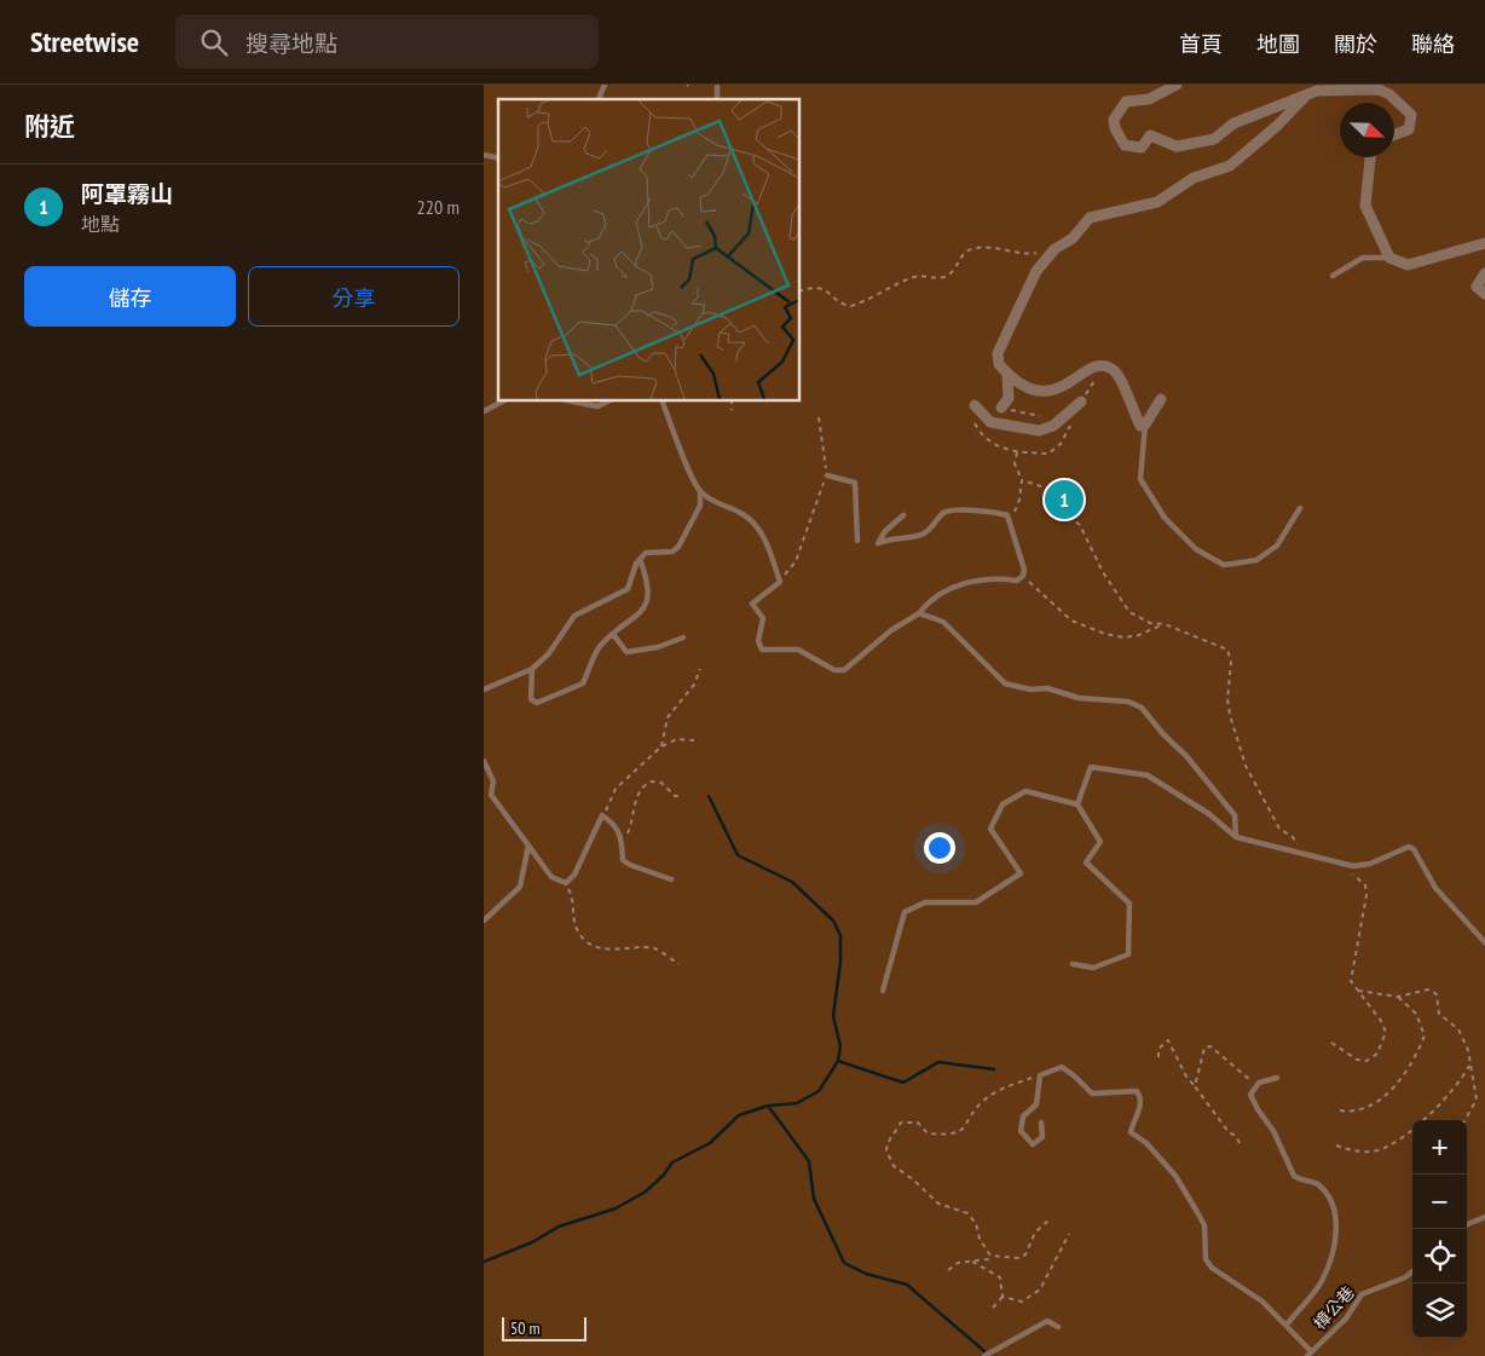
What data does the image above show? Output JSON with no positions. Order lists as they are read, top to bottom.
{
  "streets": {
    "lane": ["樟公巷"]
  },
  "scale_bar": "50 m",
  "north": "bottom right",
  "page": {
    "header": "Streetwise",
    "search": "搜尋地點",
    "nav": [
      "首頁",
      "地圖",
      "關於",
      "聯絡"
    ],
    "heading": "附近",
    "list": [
      {
        "mark": "1",
        "name": "阿罩霧山",
        "note": "地點",
        "value": "220 m"
      }
    ],
    "buttons": ["儲存", "分享"],
    "pins": "1",
    "map_buttons": ["+", "−"],
    "scale": "50 m"
  }
}
